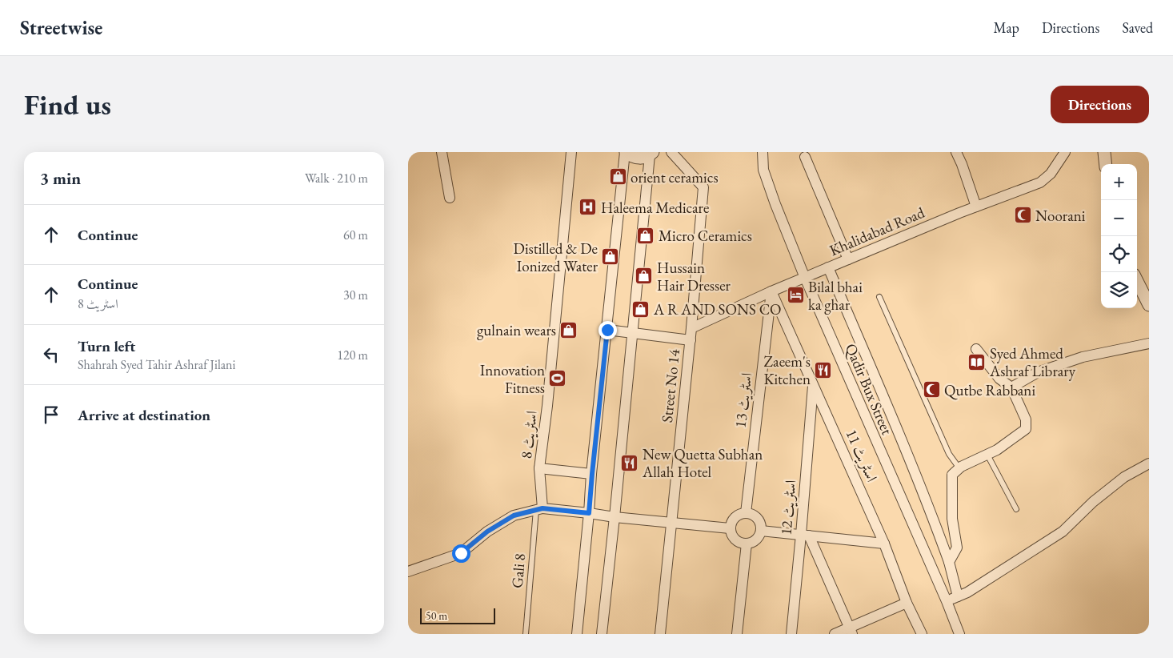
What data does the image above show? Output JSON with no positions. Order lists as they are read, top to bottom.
{
  "streets": {
    "street": [
      "Khalidabad Road",
      "Street No 14",
      "Qadir Bux Street",
      "اسٹریٹ 13",
      "اسٹریٹ 8",
      "اسٹریٹ 11",
      "اسٹریٹ 12"
    ],
    "lane": ["Gali 8"]
  },
  "crossings": [
    ["Khalidabad Road", "Street No 14"],
    ["Khalidabad Road", "Qadir Bux Street"],
    ["Khalidabad Road", "اسٹریٹ 13"],
    ["Khalidabad Road", "اسٹریٹ 11"],
    ["اسٹریٹ 13", "اسٹریٹ 11"],
    ["اسٹریٹ 8", "Gali 8"],
    ["اسٹریٹ 11", "اسٹریٹ 12"]
  ],
  "places": {
    "shop": [
      "orient ceramics",
      "Micro Ceramics",
      "Distilled & De Ionized Water",
      "Hussain Hair Dresser",
      "A R AND SONS CO",
      "gulnain wears"
    ],
    "hospital": ["Haleema Medicare"],
    "mosque": ["Noorani", "Qutbe Rabbani"],
    "hotel": ["Bilal bhai ka ghar"],
    "library": ["Syed Ahmed Ashraf Library"],
    "restaurant": ["Zaeem's Kitchen", "New Quetta Subhan Allah Hotel"],
    "sports": ["Innovation Fitness"]
  },
  "scale_bar": "50 m",
  "page": {
    "header": "Streetwise",
    "nav": ["Map", "Directions", "Saved"],
    "buttons": "Directions",
    "title": "Find us",
    "heading": ["3 min", "Walk · 210 m"],
    "map_buttons": ["+", "−"],
    "list": [
      ["Continue", "60 m"],
      ["Continue", "اسٹریٹ 8", "30 m"],
      ["Turn left", "Shahrah Syed Tahir Ashraf Jilani", "120 m"],
      "Arrive at destination"
    ],
    "scale": "50 m"
  }
}
